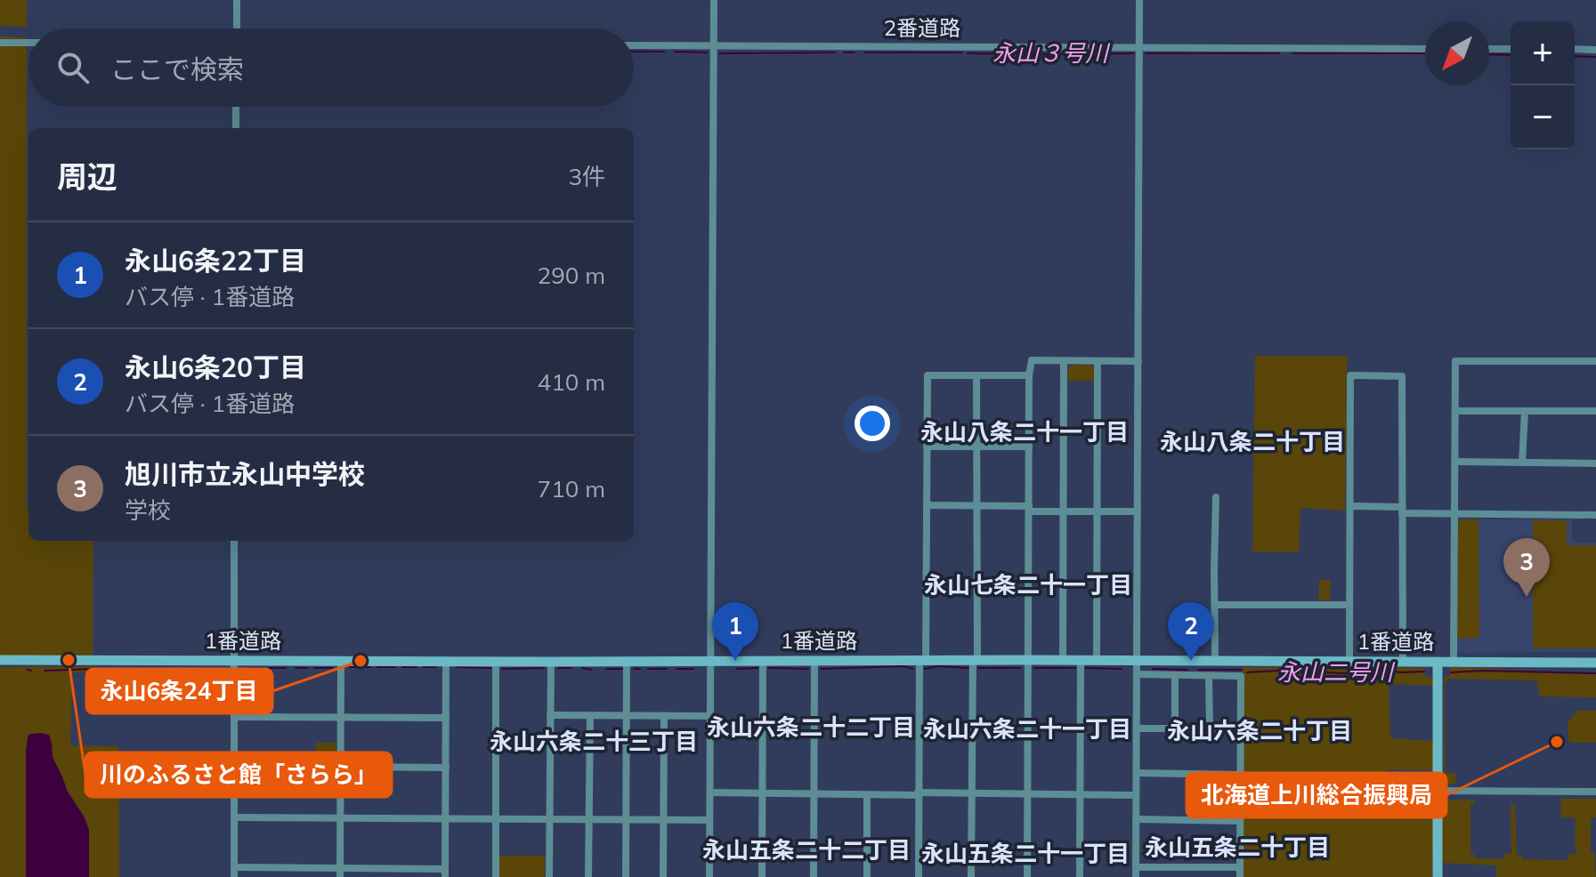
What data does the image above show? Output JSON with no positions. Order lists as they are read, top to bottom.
{
  "streets": {
    "street": ["2番道路", "1番道路"]
  },
  "districts": [
    "永山八条二十一丁目",
    "永山八条二十丁目",
    "永山七条二十一丁目",
    "永山六条二十二丁目",
    "永山六条二十一丁目",
    "永山六条二十丁目",
    "永山六条二十三丁目",
    "永山五条二十丁目",
    "永山五条二十二丁目",
    "永山五条二十一丁目"
  ],
  "water": ["永山３号川", "永山二号川"],
  "places": ["川のふるさと館「さらら」", "永山6条24丁目", "北海道上川総合振興局"],
  "north": "bottom left",
  "page": {
    "map_buttons": ["+", "−"],
    "search": "ここで検索",
    "heading": ["周辺", "3件"],
    "list": [
      {
        "mark": "1",
        "name": "永山6条22丁目",
        "note": "バス停 · 1番道路",
        "value": "290 m"
      },
      {
        "mark": "2",
        "name": "永山6条20丁目",
        "note": "バス停 · 1番道路",
        "value": "410 m"
      },
      {
        "mark": "3",
        "name": "旭川市立永山中学校",
        "note": "学校",
        "value": "710 m"
      }
    ],
    "pins": ["3", "1", "2"]
  }
}
